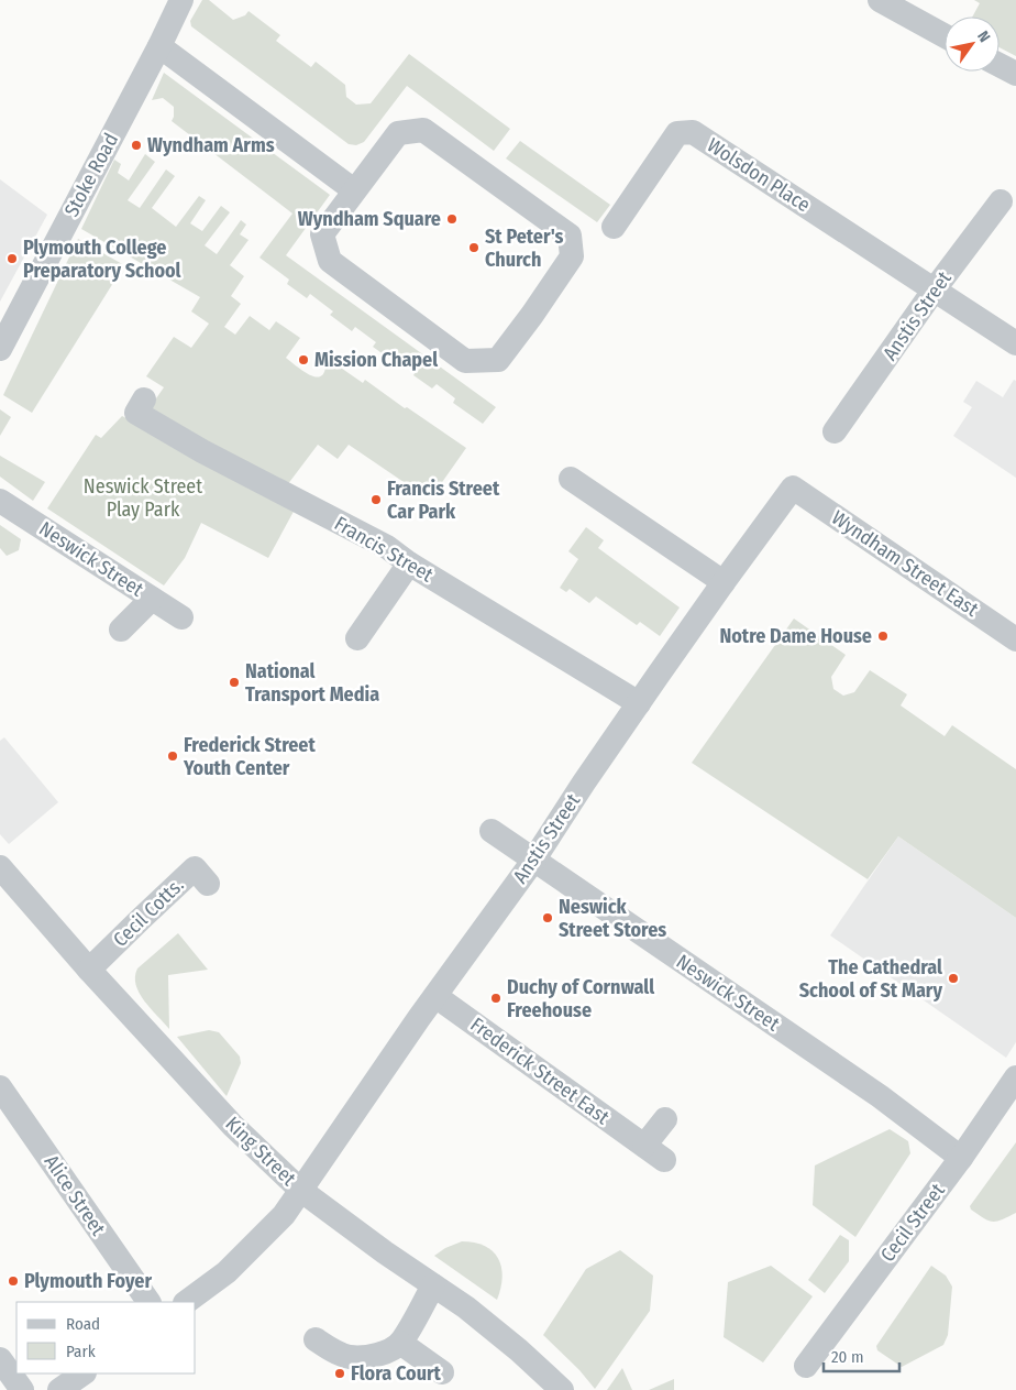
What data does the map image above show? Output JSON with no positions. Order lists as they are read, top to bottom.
{
  "streets": {
    "street": [
      "Stoke Road",
      "Wolsdon Place",
      "Anstis Street",
      "Francis Street",
      "Neswick Street",
      "Wyndham Street East",
      "Cecil Cotts.",
      "Frederick Street East",
      "King Street",
      "Alice Street",
      "Cecil Street"
    ]
  },
  "crossings": [
    ["Wolsdon Place", "Anstis Street"],
    ["Anstis Street", "Francis Street"],
    ["Anstis Street", "Neswick Street"],
    ["Anstis Street", "Wyndham Street East"],
    ["Anstis Street", "Frederick Street East"],
    ["Anstis Street", "King Street"],
    ["Neswick Street", "Cecil Street"],
    ["Cecil Cotts.", "King Street"]
  ],
  "parks": ["Neswick Street Play Park"],
  "places": [
    "Wyndham Arms",
    "Wyndham Square",
    "St Peter's Church",
    "Plymouth College Preparatory School",
    "Mission Chapel",
    "Francis Street Car Park",
    "Notre Dame House",
    "National Transport Media",
    "Frederick Street Youth Center",
    "Neswick Street Stores",
    "The Cathedral School of St Mary",
    "Duchy of Cornwall Freehouse",
    "Plymouth Foyer",
    "Flora Court"
  ],
  "legend": ["Road", "Park"],
  "scale_bar": "20 m",
  "north": "top right"
}
